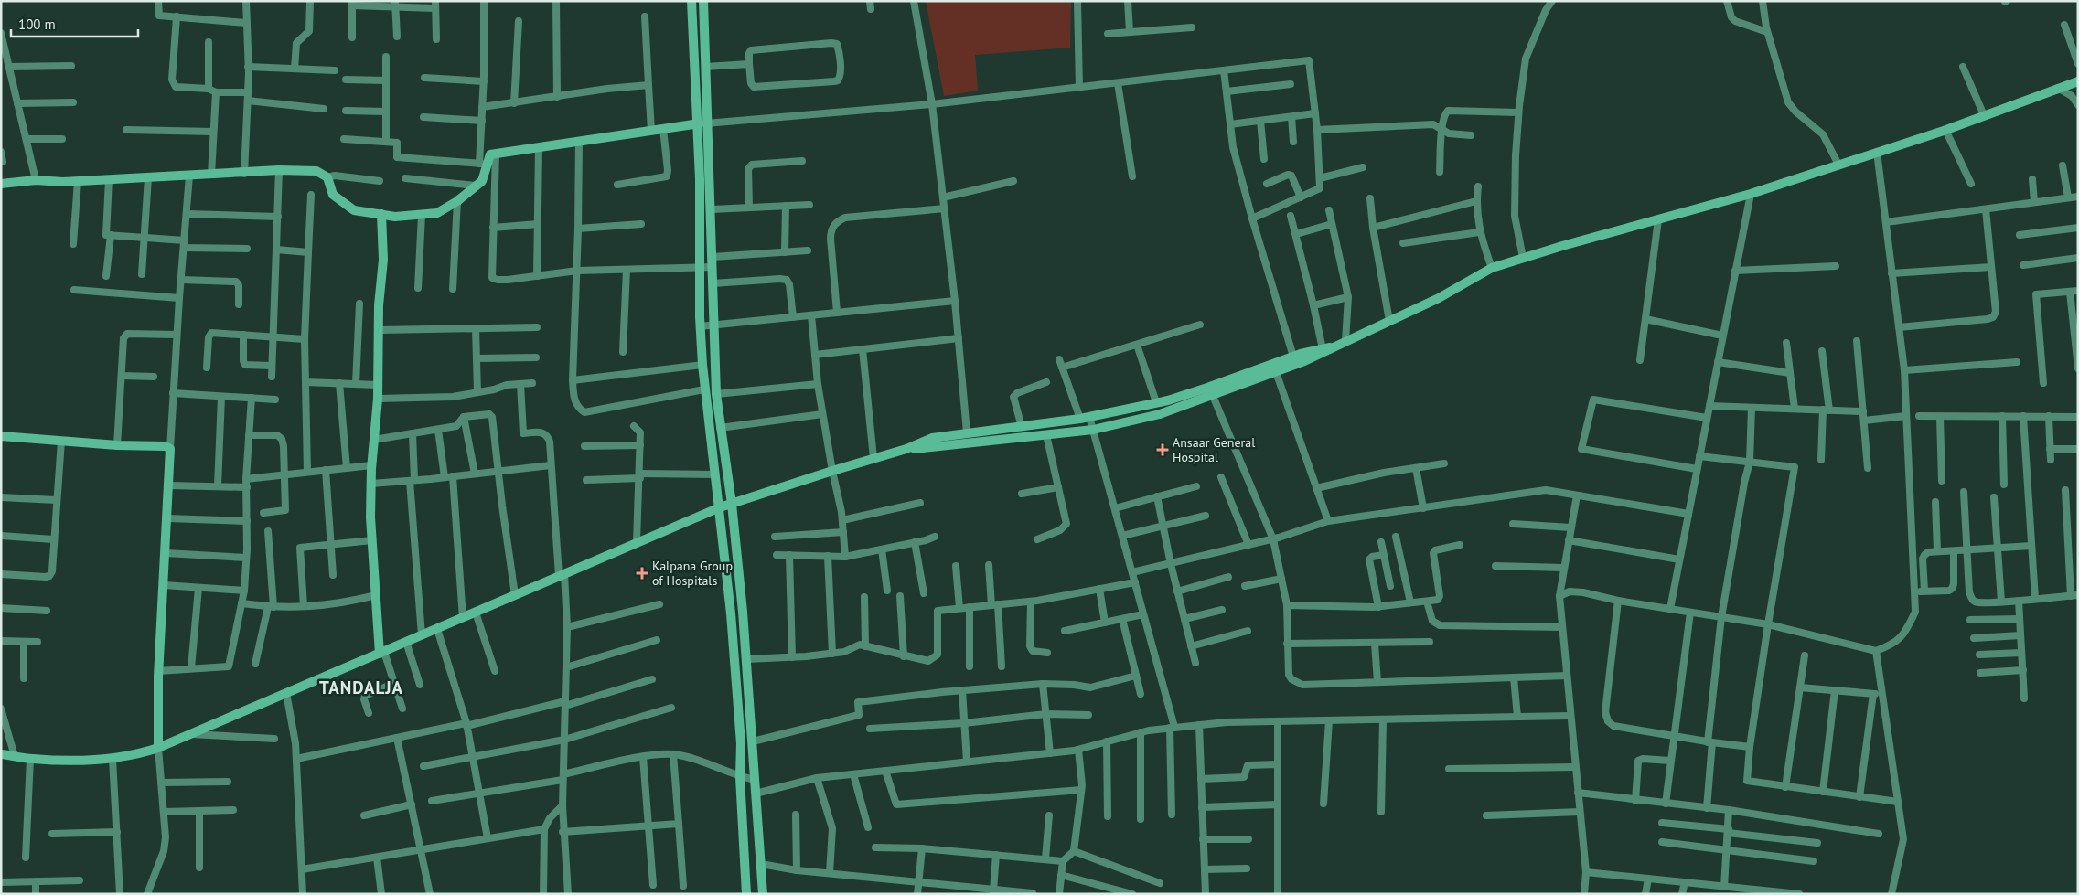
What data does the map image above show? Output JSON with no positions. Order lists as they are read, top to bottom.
{
  "districts": ["TANDALJA"],
  "places": {
    "health": ["Ansaar General Hospital", "Kalpana Group of Hospitals"]
  },
  "scale_bar": "100 m"
}
